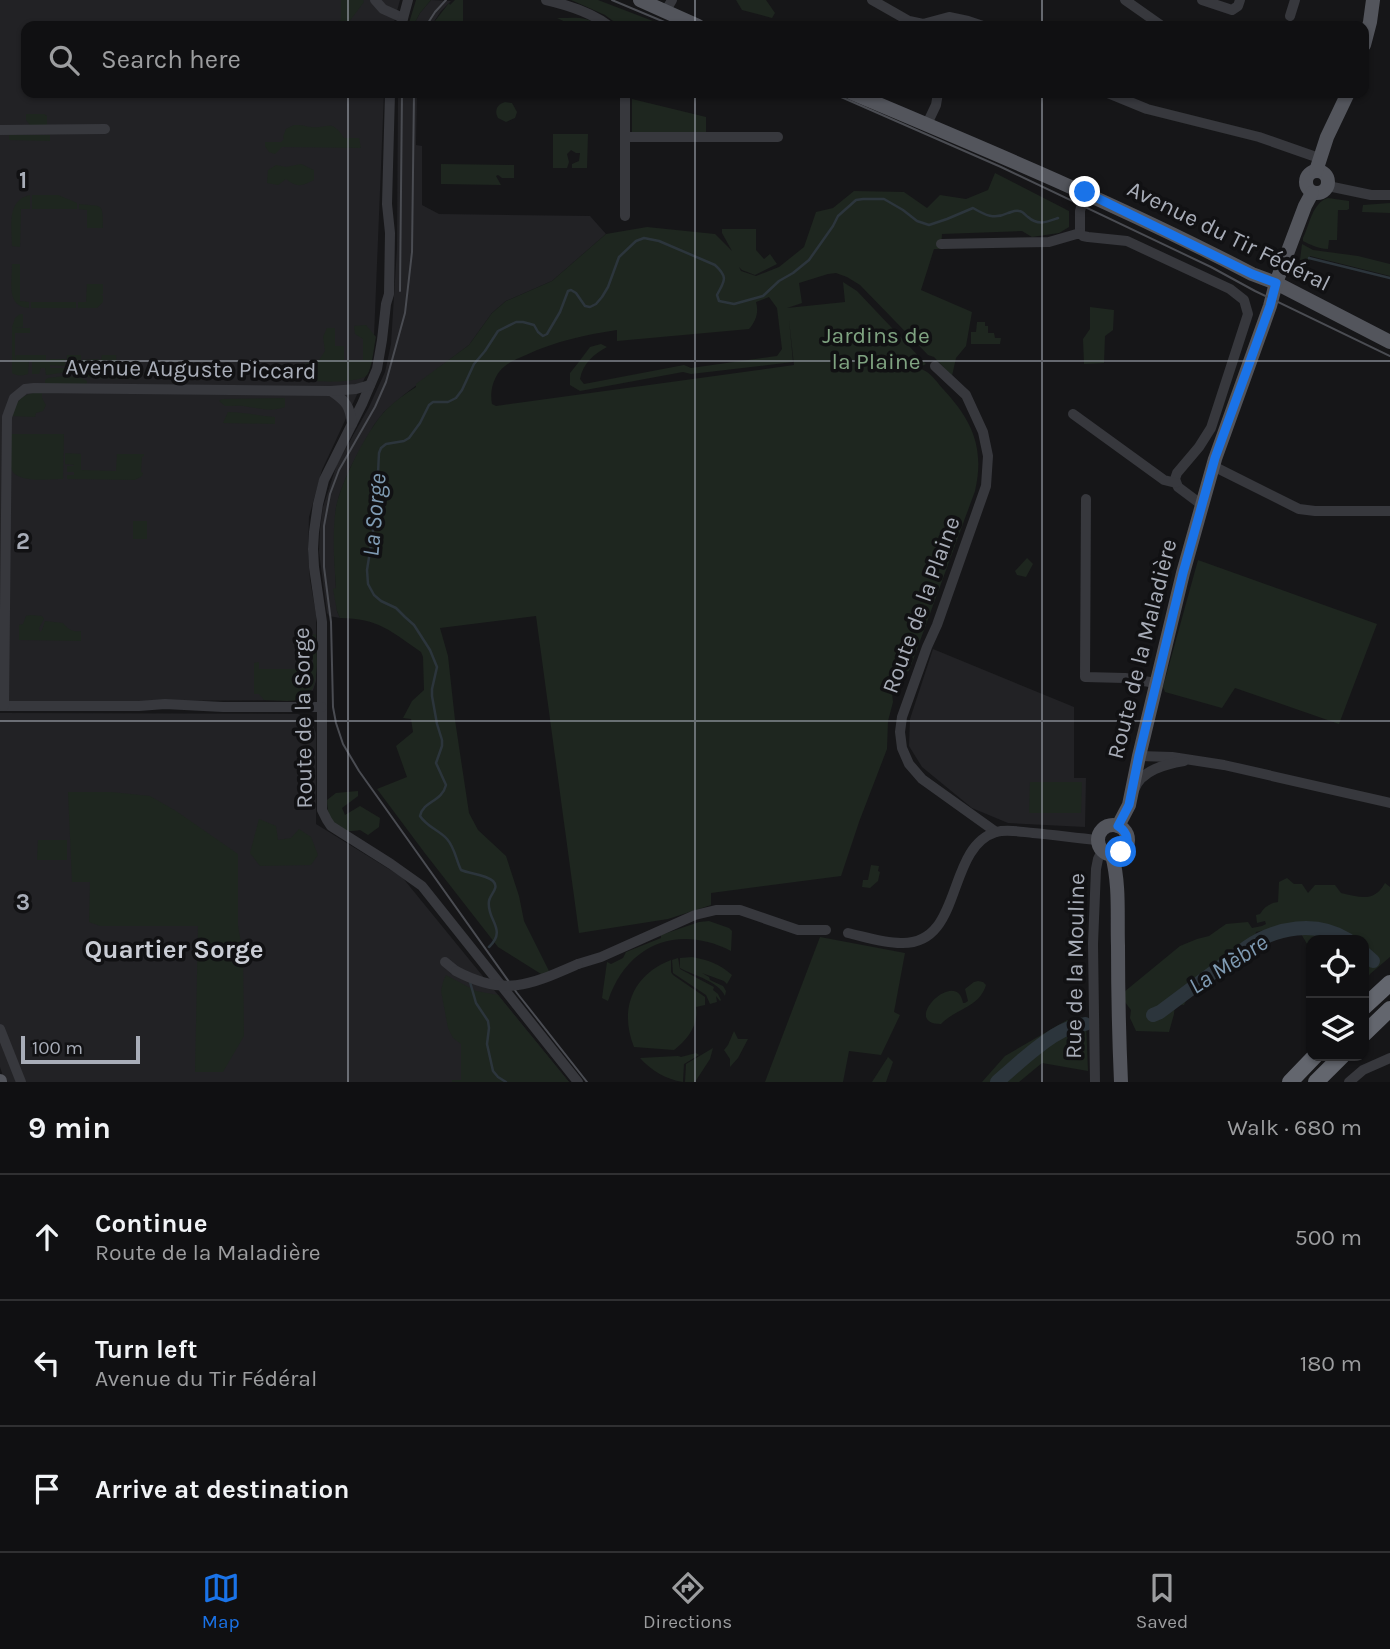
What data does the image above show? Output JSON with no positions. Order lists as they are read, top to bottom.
{
  "streets": {
    "main road": ["Avenue du Tir Fédéral", "Route de la Maladière"],
    "street": [
      "Avenue Auguste Piccard",
      "Route de la Plaine",
      "Route de la Sorge",
      "Rue de la Mouline"
    ]
  },
  "crossings": [
    ["Avenue du Tir Fédéral", "Route de la Maladière"],
    ["Avenue Auguste Piccard", "Route de la Sorge"],
    ["Route de la Maladière", "Rue de la Mouline"]
  ],
  "districts": ["Quartier Sorge"],
  "water": ["La Sorge", "La Mèbre"],
  "parks": ["Jardins de la Plaine"],
  "scale_bar": "100 m",
  "page": {
    "search": "Search here",
    "scale": "100 m",
    "heading": ["9 min", "Walk · 680 m"],
    "list": [
      ["Continue", "Route de la Maladière", "500 m"],
      ["Turn left", "Avenue du Tir Fédéral", "180 m"],
      "Arrive at destination"
    ],
    "nav": ["Map", "Directions", "Saved"]
  },
  "grid": {
    "rows": ["1", "2", "3"]
  }
}
